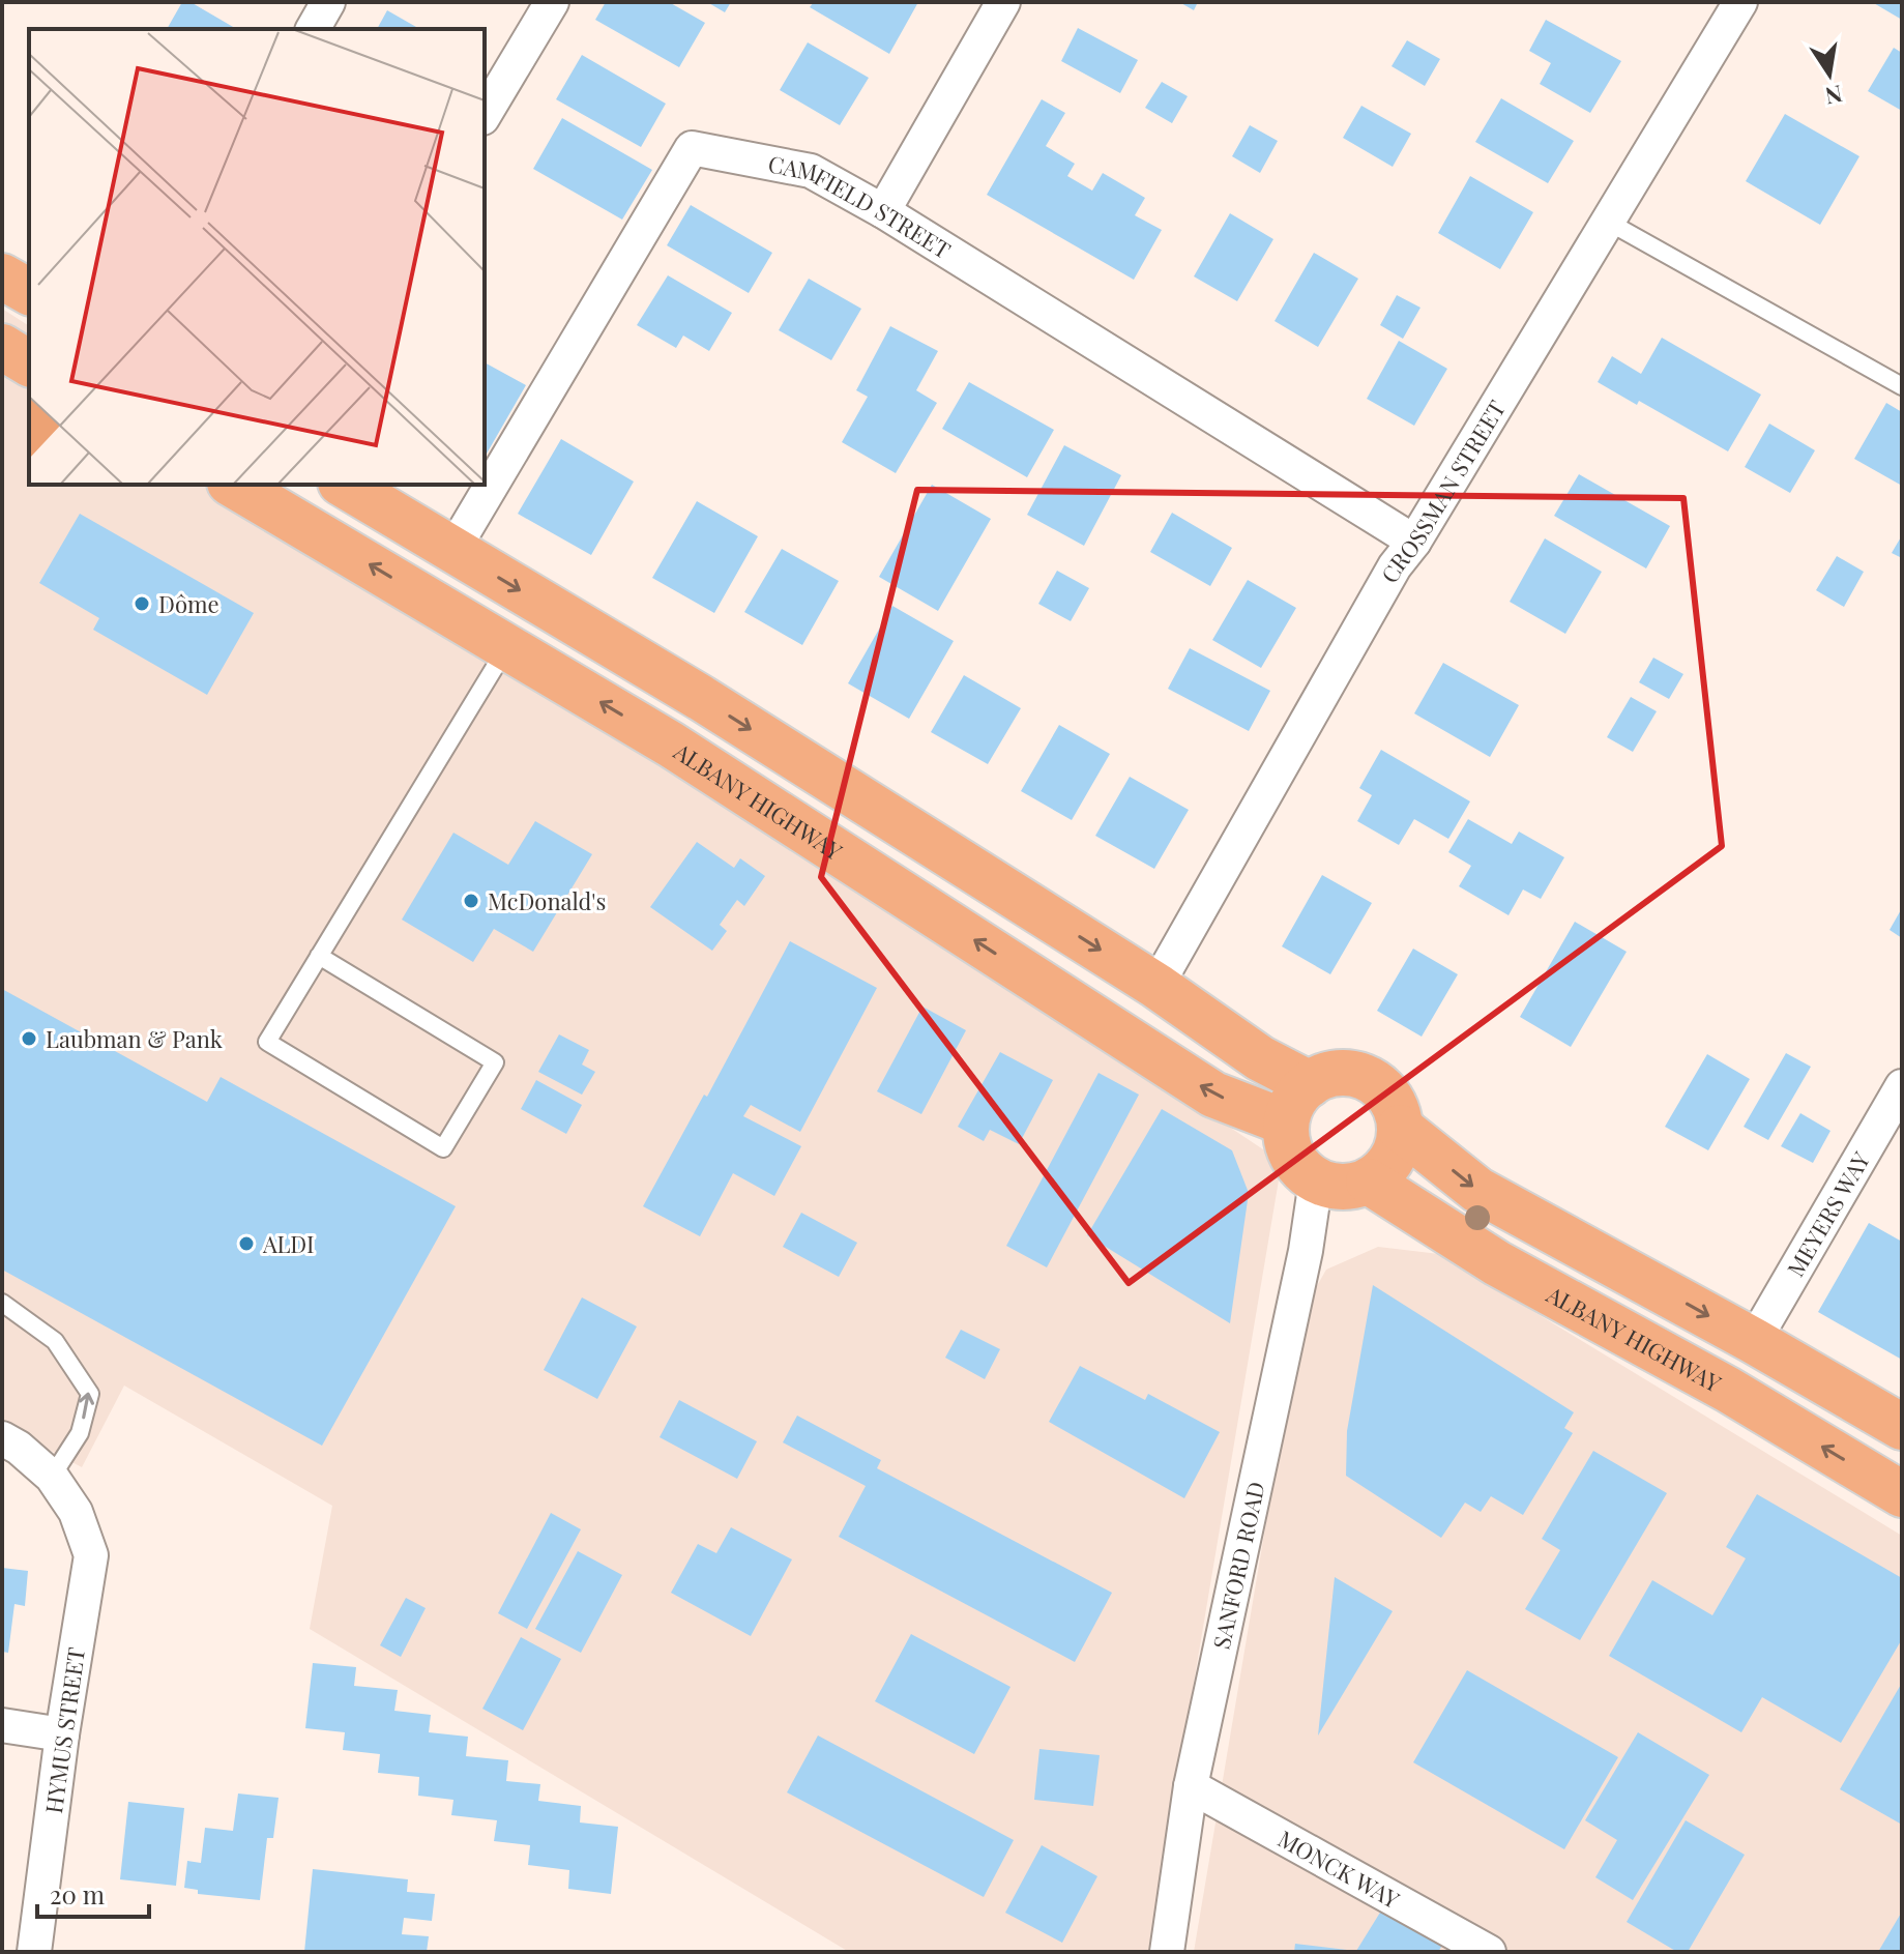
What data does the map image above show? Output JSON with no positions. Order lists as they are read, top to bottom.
{
  "streets": {
    "highway": ["ALBANY HIGHWAY"],
    "street": [
      "CAMFIELD STREET",
      "CROSSMAN STREET",
      "MEYERS WAY",
      "SANFORD ROAD",
      "HYMUS STREET",
      "MONCK WAY"
    ]
  },
  "crossings": [
    ["CAMFIELD STREET", "CROSSMAN STREET"],
    ["ALBANY HIGHWAY", "SANFORD ROAD"],
    ["SANFORD ROAD", "MONCK WAY"]
  ],
  "places": [
    "Dôme",
    "McDonald's",
    "Laubman & Pank",
    "ALDI"
  ],
  "scale_bar": "20 m",
  "north": "bottom"
}
